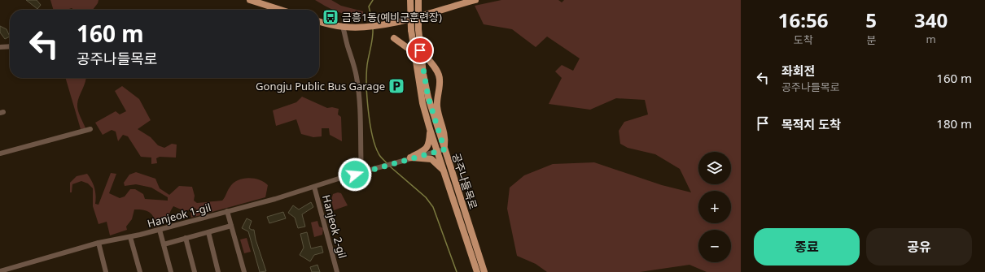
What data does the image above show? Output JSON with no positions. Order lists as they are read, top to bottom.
{
  "streets": {
    "main road": ["공주나들목로"],
    "street": ["Hanjeok 1-gil", "Hanjeok 2-gil"]
  },
  "crossings": [
    ["공주나들목로", "Hanjeok 1-gil"],
    ["Hanjeok 1-gil", "Hanjeok 2-gil"]
  ],
  "places": {
    "bus stop": ["금흥1동(예비군훈련장)"],
    "parking": ["Gongju Public Bus Garage"]
  },
  "page": {
    "eta": [
      "16:56",
      "도착",
      "5",
      "분",
      "340",
      "m"
    ],
    "turn": ["160 m", "공주나들목로"],
    "list": [
      {
        "name": "좌회전",
        "note": "공주나들목로",
        "value": "160 m"
      },
      {
        "name": "목적지 도착",
        "value": "180 m"
      }
    ],
    "map_buttons": ["+", "−"],
    "buttons": ["종료", "공유"]
  }
}
